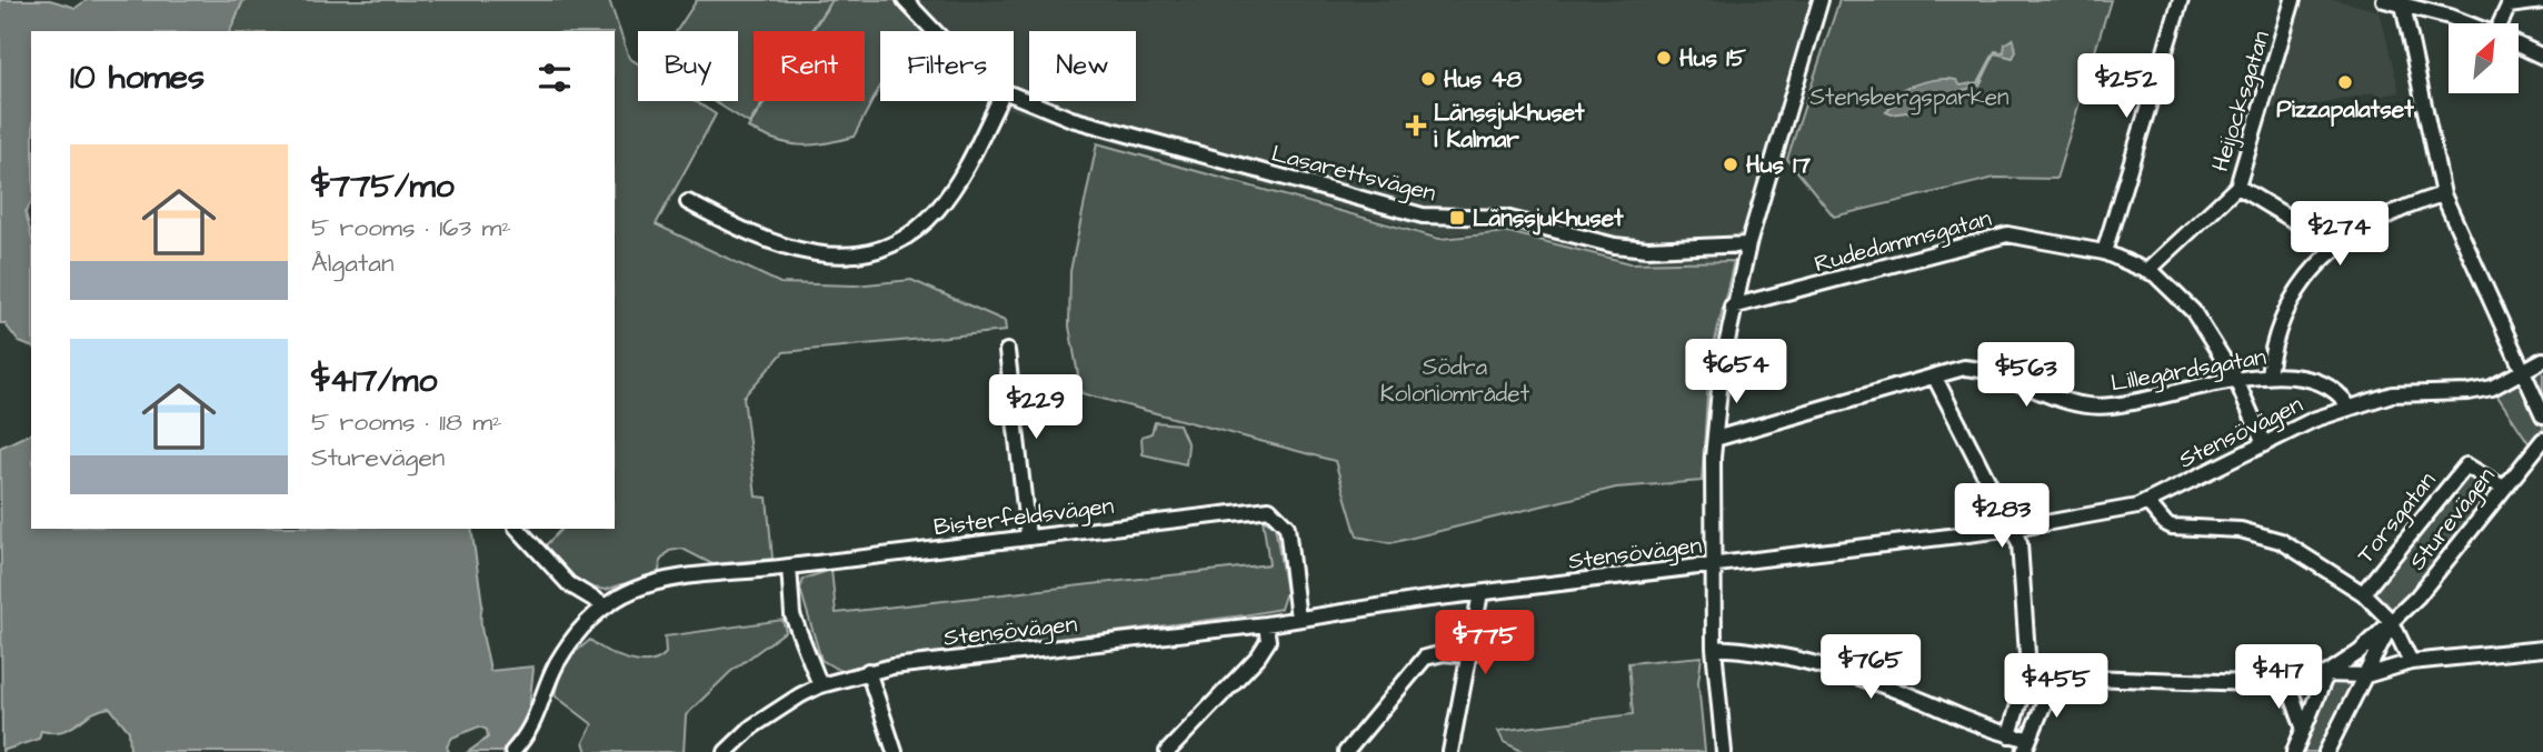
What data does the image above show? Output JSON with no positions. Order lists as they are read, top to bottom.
{
  "streets": {
    "street": [
      "Heijocksgatan",
      "Lasarettsvägen",
      "Rudedammsgatan",
      "Lillegårdsgatan",
      "Stensövägen",
      "Bisterfeldsvägen",
      "Torsgatan",
      "Sturevägen"
    ]
  },
  "crossings": [
    ["Heijocksgatan", "Rudedammsgatan"],
    ["Rudedammsgatan", "Lillegårdsgatan"],
    ["Rudedammsgatan", "Stensövägen"],
    ["Lillegårdsgatan", "Stensövägen"],
    ["Stensövägen", "Bisterfeldsvägen"],
    ["Torsgatan", "Sturevägen"]
  ],
  "parks": ["Stensbergsparken", "Södra Koloniområdet"],
  "places": {
    "other": [
      "Hus 15",
      "Hus 48",
      "Pizzapalatset",
      "Hus 17"
    ],
    "health": ["Länssjukhuset i Kalmar"],
    "transit": ["Länssjukhuset"]
  },
  "north": "top right",
  "page": {
    "chip": [
      "Buy",
      "Rent",
      "Filters",
      "New"
    ],
    "heading": "10 homes",
    "price": [
      "$252",
      "$274",
      "$654",
      "$563",
      "$229",
      "$283",
      "$775",
      "$765",
      "$417",
      "$455"
    ],
    "list": [
      {
        "name": "$775/mo",
        "note": "5 rooms · 163 m² · Ålgatan"
      },
      {
        "name": "$417/mo",
        "note": "5 rooms · 118 m² · Sturevägen"
      }
    ]
  }
}
